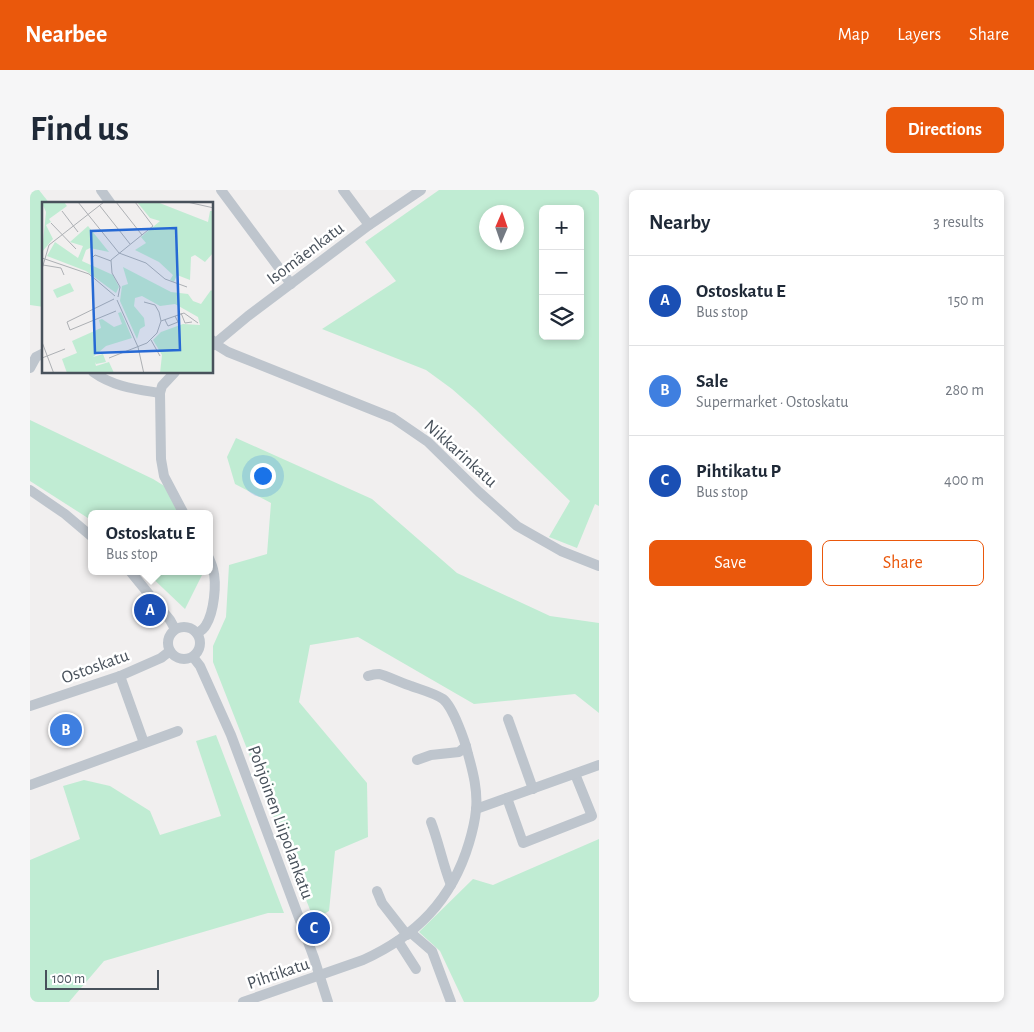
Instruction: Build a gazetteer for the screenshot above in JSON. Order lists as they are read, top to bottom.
{
  "streets": {
    "street": [
      "Isomäenkatu",
      "Nikkarinkatu",
      "Ostoskatu",
      "Pohjoinen Liipolankatu",
      "Pihtikatu"
    ]
  },
  "crossings": [
    ["Ostoskatu", "Pohjoinen Liipolankatu"],
    ["Pohjoinen Liipolankatu", "Pihtikatu"]
  ],
  "scale_bar": "100 m",
  "north": "top",
  "page": {
    "header": "Nearbee",
    "nav": ["Map", "Layers", "Share"],
    "buttons": [
      "Directions",
      ["Save", "Share"]
    ],
    "title": "Find us",
    "heading": ["Nearby", "3 results"],
    "map_buttons": ["+", "−"],
    "list": [
      {
        "mark": "A",
        "name": "Ostoskatu E",
        "note": "Bus stop",
        "value": "150 m"
      },
      {
        "mark": "B",
        "name": "Sale",
        "note": "Supermarket · Ostoskatu",
        "value": "280 m"
      },
      {
        "mark": "C",
        "name": "Pihtikatu P",
        "note": "Bus stop",
        "value": "400 m"
      }
    ],
    "popup": ["Ostoskatu E", "Bus stop"],
    "pins": ["A", "B", "C"],
    "scale": "100 m"
  }
}
